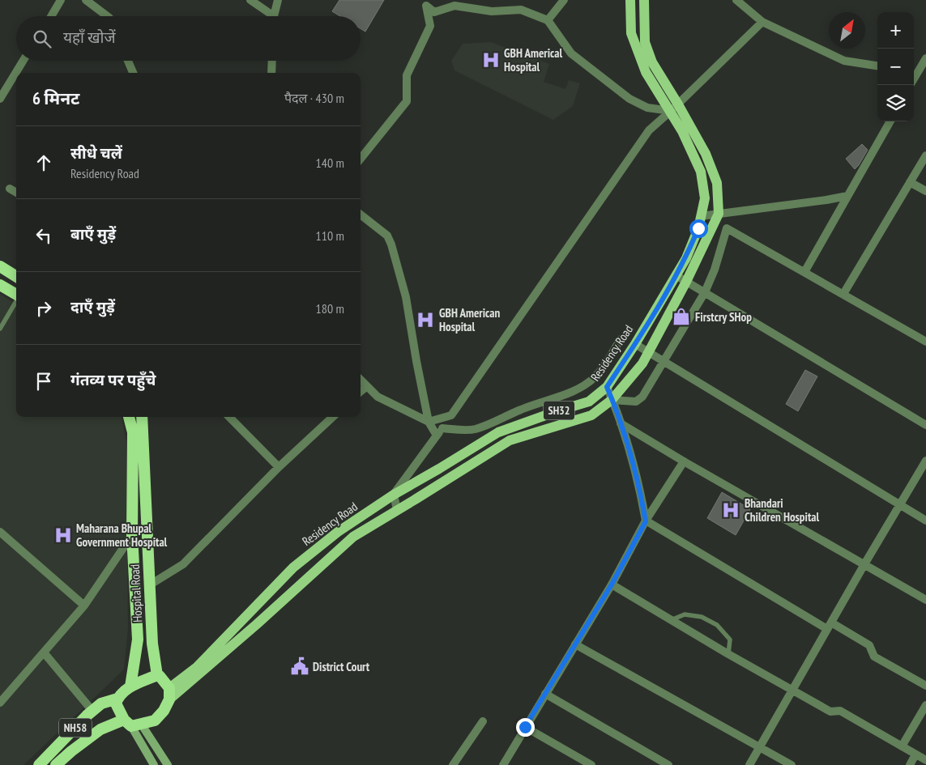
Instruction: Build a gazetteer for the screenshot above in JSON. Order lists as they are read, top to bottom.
{
  "streets": {
    "highway": ["Hospital Road", "NH58"],
    "main road": ["Residency Road", "SH32"]
  },
  "crossings": [
    ["Residency Road", "Hospital Road"],
    ["Residency Road", "NH58"],
    ["Hospital Road", "NH58"]
  ],
  "places": {
    "hospital": [
      "GBH Americal Hospital",
      "GBH American Hospital",
      "Bhandari Children Hospital",
      "Maharana Bhupal Government Hospital"
    ],
    "shop": ["Firstcry SHop"],
    "public building": ["District Court"]
  },
  "north": "top right",
  "page": {
    "map_buttons": ["+", "−"],
    "search": "यहाँ खोजें",
    "heading": ["6 मिनट", "पैदल · 430 m"],
    "list": [
      ["सीधे चलें", "Residency Road", "140 m"],
      ["बाएँ मुड़ें", "110 m"],
      ["दाएँ मुड़ें", "180 m"],
      "गंतव्य पर पहुँचे"
    ]
  }
}
